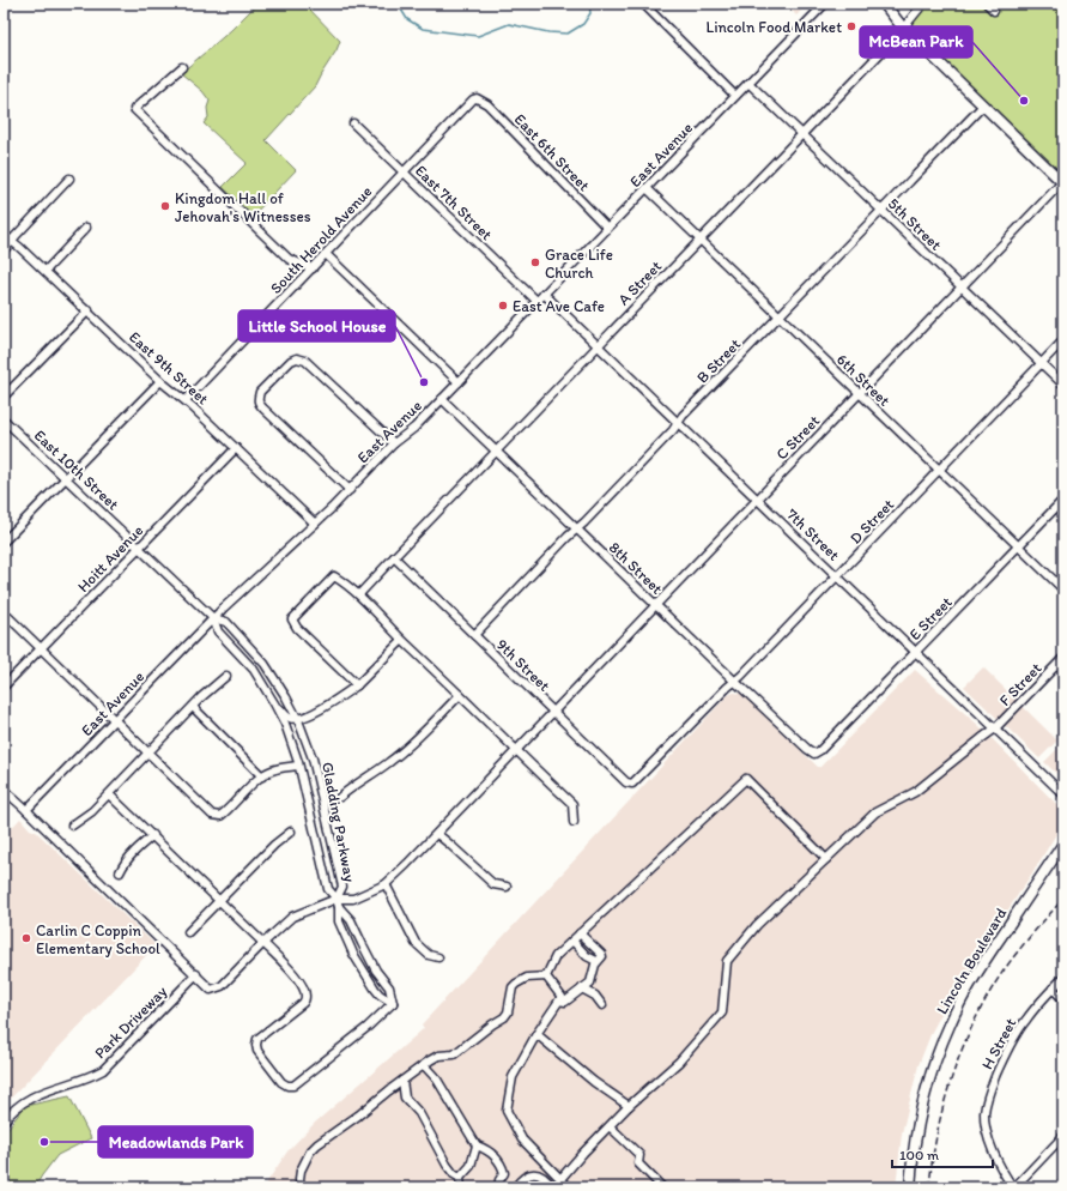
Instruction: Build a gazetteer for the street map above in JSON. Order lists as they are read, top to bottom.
{
  "streets": {
    "main road": ["Lincoln Boulevard"],
    "street": [
      "East 6th Street",
      "East Avenue",
      "East 7th Street",
      "5th Street",
      "South Herold Avenue",
      "A Street",
      "B Street",
      "East 9th Street",
      "6th Street",
      "C Street",
      "East 10th Street",
      "D Street",
      "7th Street",
      "Hoitt Avenue",
      "8th Street",
      "E Street",
      "9th Street",
      "F Street",
      "Gladding Parkway",
      "Park Driveway",
      "H Street"
    ]
  },
  "crossings": [
    ["East 6th Street", "East Avenue"],
    ["East 6th Street", "South Herold Avenue"],
    ["East Avenue", "East 7th Street"],
    ["East Avenue", "5th Street"],
    ["East Avenue", "East 9th Street"],
    ["East Avenue", "6th Street"],
    ["East Avenue", "East 10th Street"],
    ["East Avenue", "7th Street"],
    ["East Avenue", "8th Street"],
    ["East Avenue", "Gladding Parkway"],
    ["East 7th Street", "South Herold Avenue"],
    ["5th Street", "A Street"],
    ["5th Street", "B Street"],
    ["5th Street", "C Street"],
    ["5th Street", "D Street"],
    ["South Herold Avenue", "East 9th Street"],
    ["A Street", "6th Street"],
    ["A Street", "7th Street"],
    ["A Street", "8th Street"],
    ["A Street", "9th Street"],
    ["B Street", "6th Street"],
    ["B Street", "7th Street"],
    ["B Street", "8th Street"],
    ["B Street", "9th Street"],
    ["East 9th Street", "Hoitt Avenue"],
    ["6th Street", "C Street"],
    ["6th Street", "D Street"],
    ["6th Street", "E Street"],
    ["C Street", "7th Street"],
    ["C Street", "8th Street"],
    ["C Street", "9th Street"],
    ["East 10th Street", "Hoitt Avenue"],
    ["East 10th Street", "Gladding Parkway"],
    ["D Street", "7th Street"],
    ["D Street", "8th Street"],
    ["D Street", "9th Street"],
    ["7th Street", "E Street"],
    ["7th Street", "F Street"],
    ["8th Street", "E Street"]
  ],
  "places": [
    "Lincoln Food Market",
    "McBean Park",
    "Kingdom Hall of Jehovah's Witnesses",
    "Grace Life Church",
    "East Ave Cafe",
    "Little School House",
    "Carlin C Coppin Elementary School",
    "Meadowlands Park"
  ],
  "scale_bar": "100 m"
}
